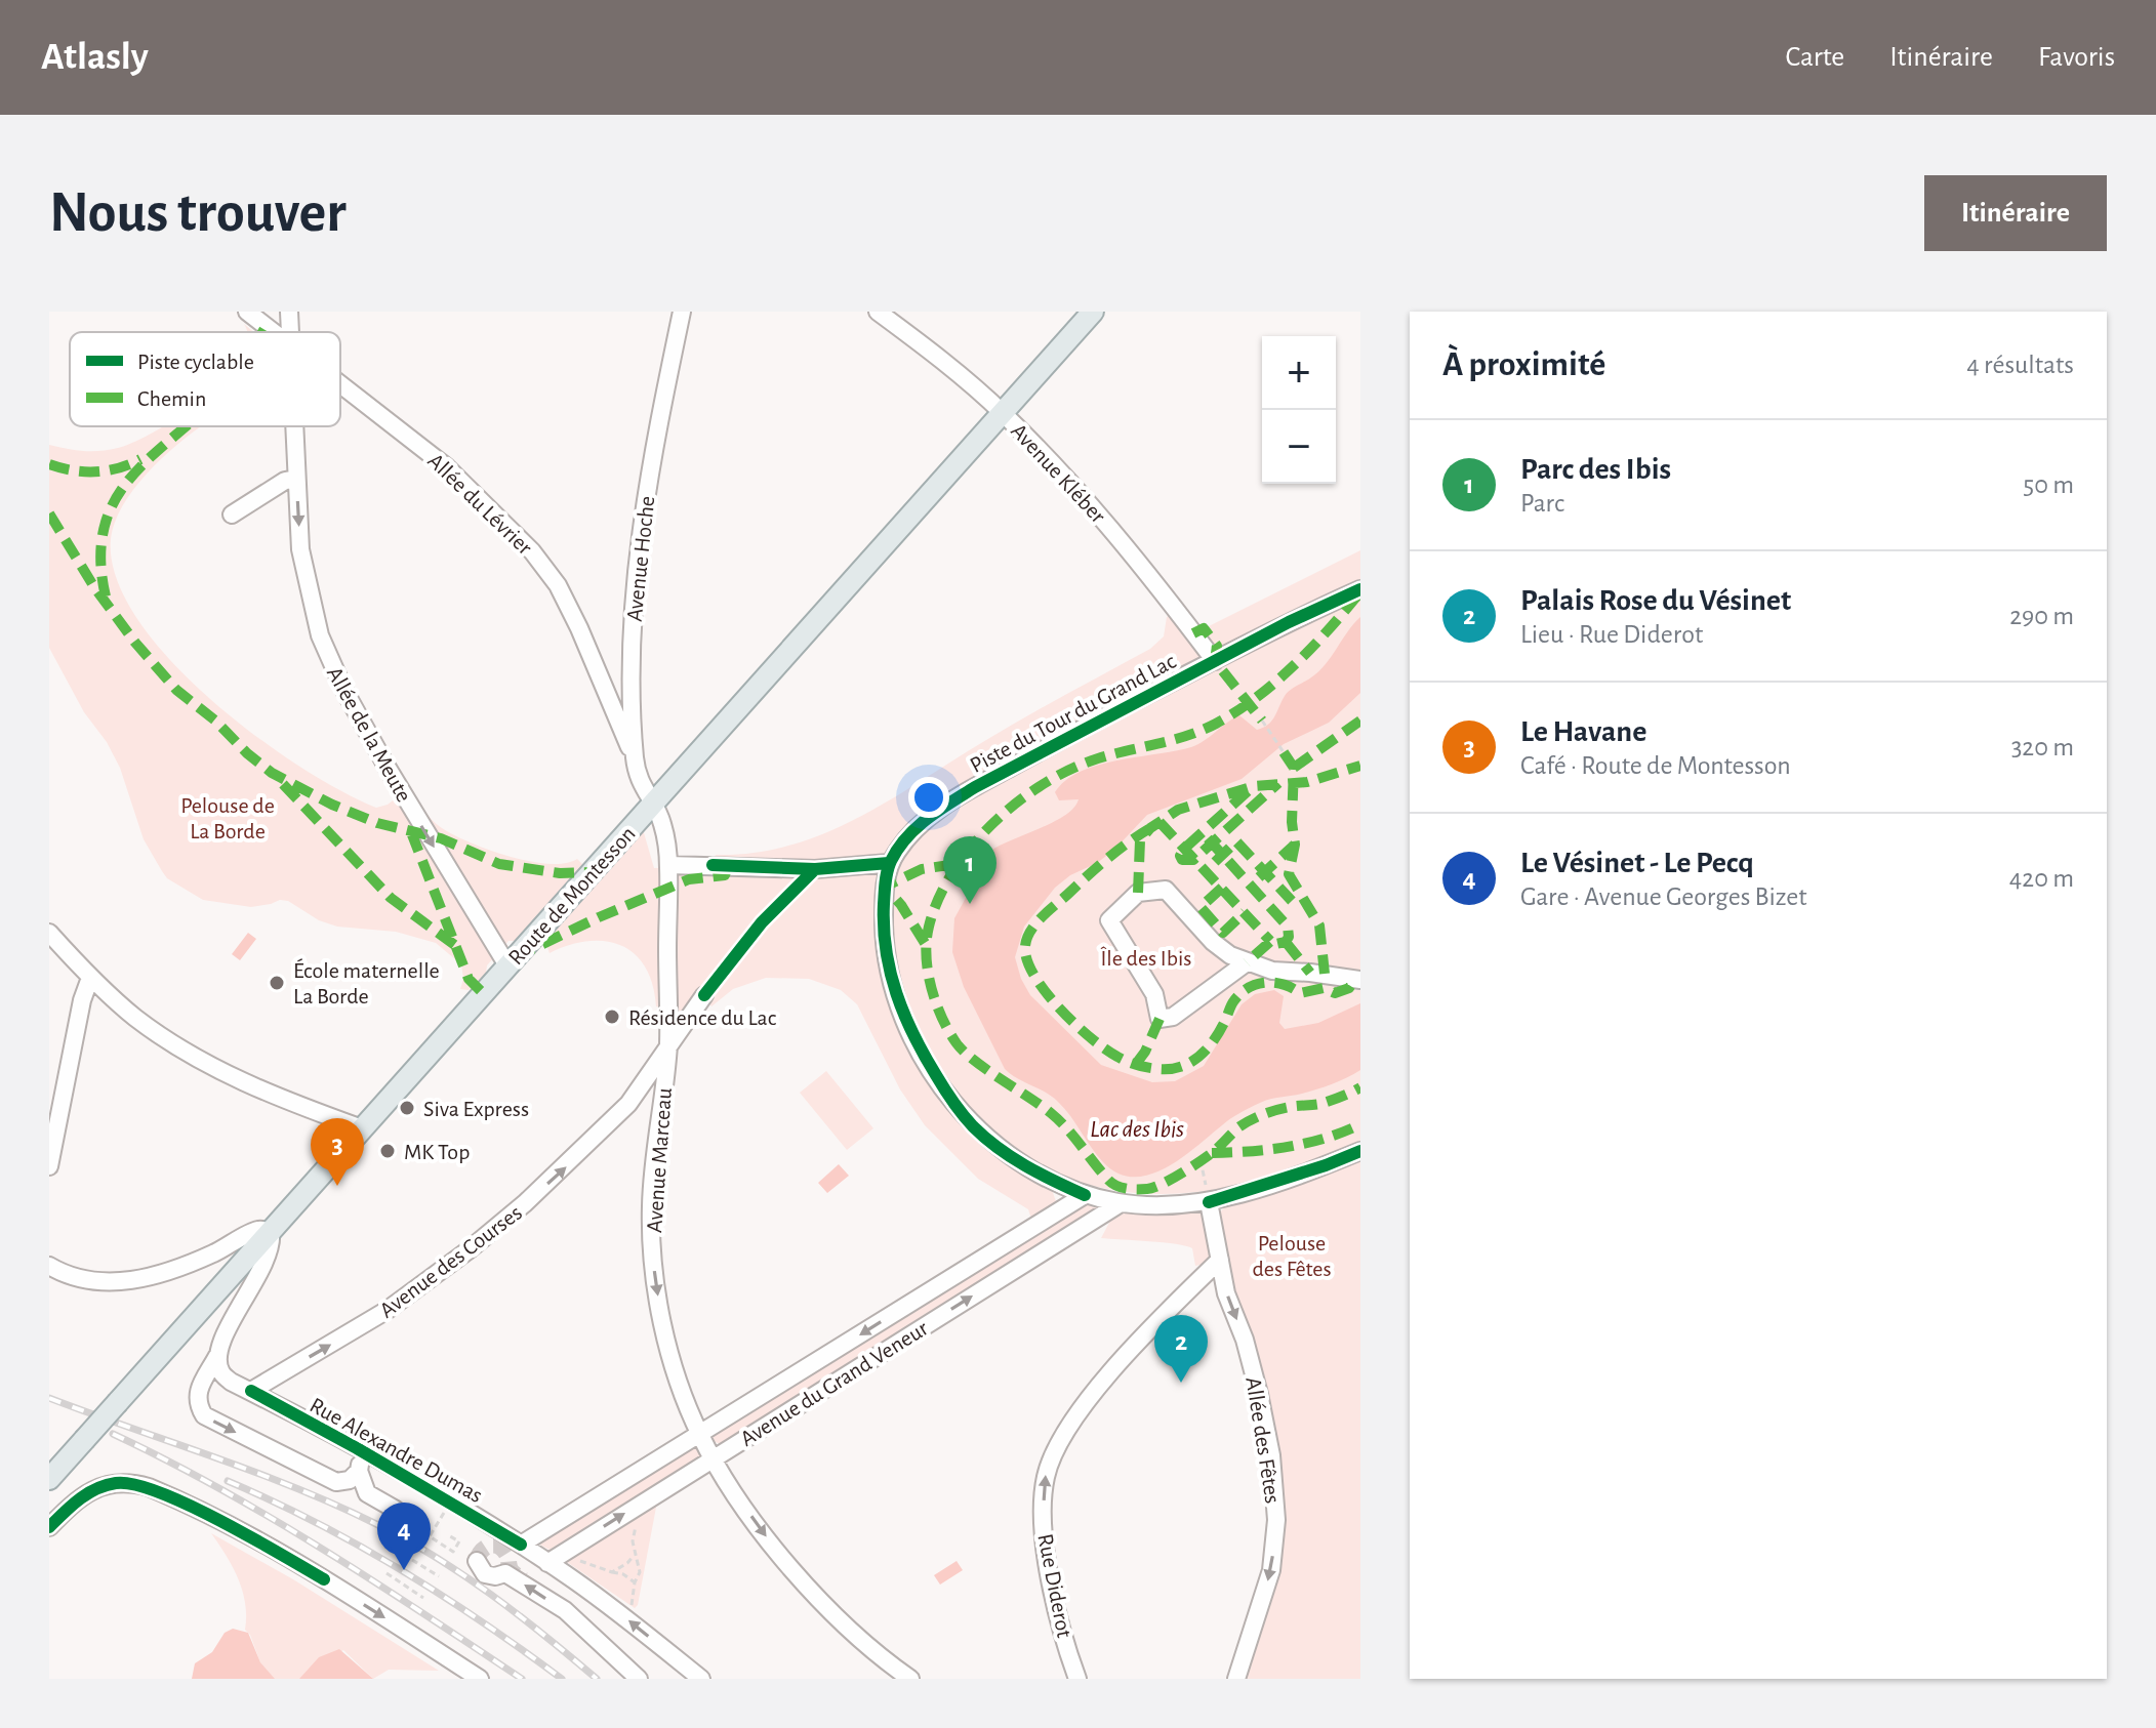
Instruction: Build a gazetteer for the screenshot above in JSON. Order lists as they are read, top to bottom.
{
  "streets": {
    "main road": ["Route de Montesson"],
    "street": [
      "Avenue Kléber",
      "Allée du Lévrier",
      "Avenue Hoche",
      "Piste du Tour du Grand Lac",
      "Allée de la Meute",
      "Avenue Marceau",
      "Avenue des Courses",
      "Avenue du Grand Veneur",
      "Allée des Fêtes",
      "Rue Alexandre Dumas",
      "Rue Diderot"
    ]
  },
  "crossings": [
    ["Avenue Kléber", "Piste du Tour du Grand Lac"],
    ["Avenue Kléber", "Route de Montesson"],
    ["Allée du Lévrier", "Avenue Hoche"],
    ["Avenue Hoche", "Route de Montesson"],
    ["Avenue Hoche", "Avenue Marceau"],
    ["Allée de la Meute", "Route de Montesson"],
    ["Route de Montesson", "Avenue Marceau"],
    ["Avenue Marceau", "Avenue des Courses"],
    ["Avenue Marceau", "Avenue du Grand Veneur"],
    ["Avenue des Courses", "Rue Alexandre Dumas"],
    ["Avenue du Grand Veneur", "Rue Alexandre Dumas"],
    ["Allée des Fêtes", "Rue Diderot"]
  ],
  "one_way": [
    "Allée de la Meute",
    "Avenue Marceau",
    "Avenue des Courses",
    "Allée des Fêtes",
    "Rue Diderot"
  ],
  "water": ["Lac des Ibis"],
  "parks": ["Pelouse de La Borde", "Île des Ibis", "Pelouse des Fêtes"],
  "places": [
    "École maternelle La Borde",
    "Résidence du Lac",
    "Siva Express",
    "MK Top"
  ],
  "legend": ["Piste cyclable", "Chemin"],
  "page": {
    "header": "Atlasly",
    "nav": ["Carte", "Itinéraire", "Favoris"],
    "buttons": "Itinéraire",
    "title": "Nous trouver",
    "heading": ["À proximité", "4 résultats"],
    "map_buttons": ["+", "−"],
    "list": [
      {
        "mark": "1",
        "name": "Parc des Ibis",
        "note": "Parc",
        "value": "50 m"
      },
      {
        "mark": "2",
        "name": "Palais Rose du Vésinet",
        "note": "Lieu · Rue Diderot",
        "value": "290 m"
      },
      {
        "mark": "3",
        "name": "Le Havane",
        "note": "Café · Route de Montesson",
        "value": "320 m"
      },
      {
        "mark": "4",
        "name": "Le Vésinet - Le Pecq",
        "note": "Gare · Avenue Georges Bizet",
        "value": "420 m"
      }
    ],
    "pins": [
      "1",
      "3",
      "2",
      "4"
    ]
  }
}
